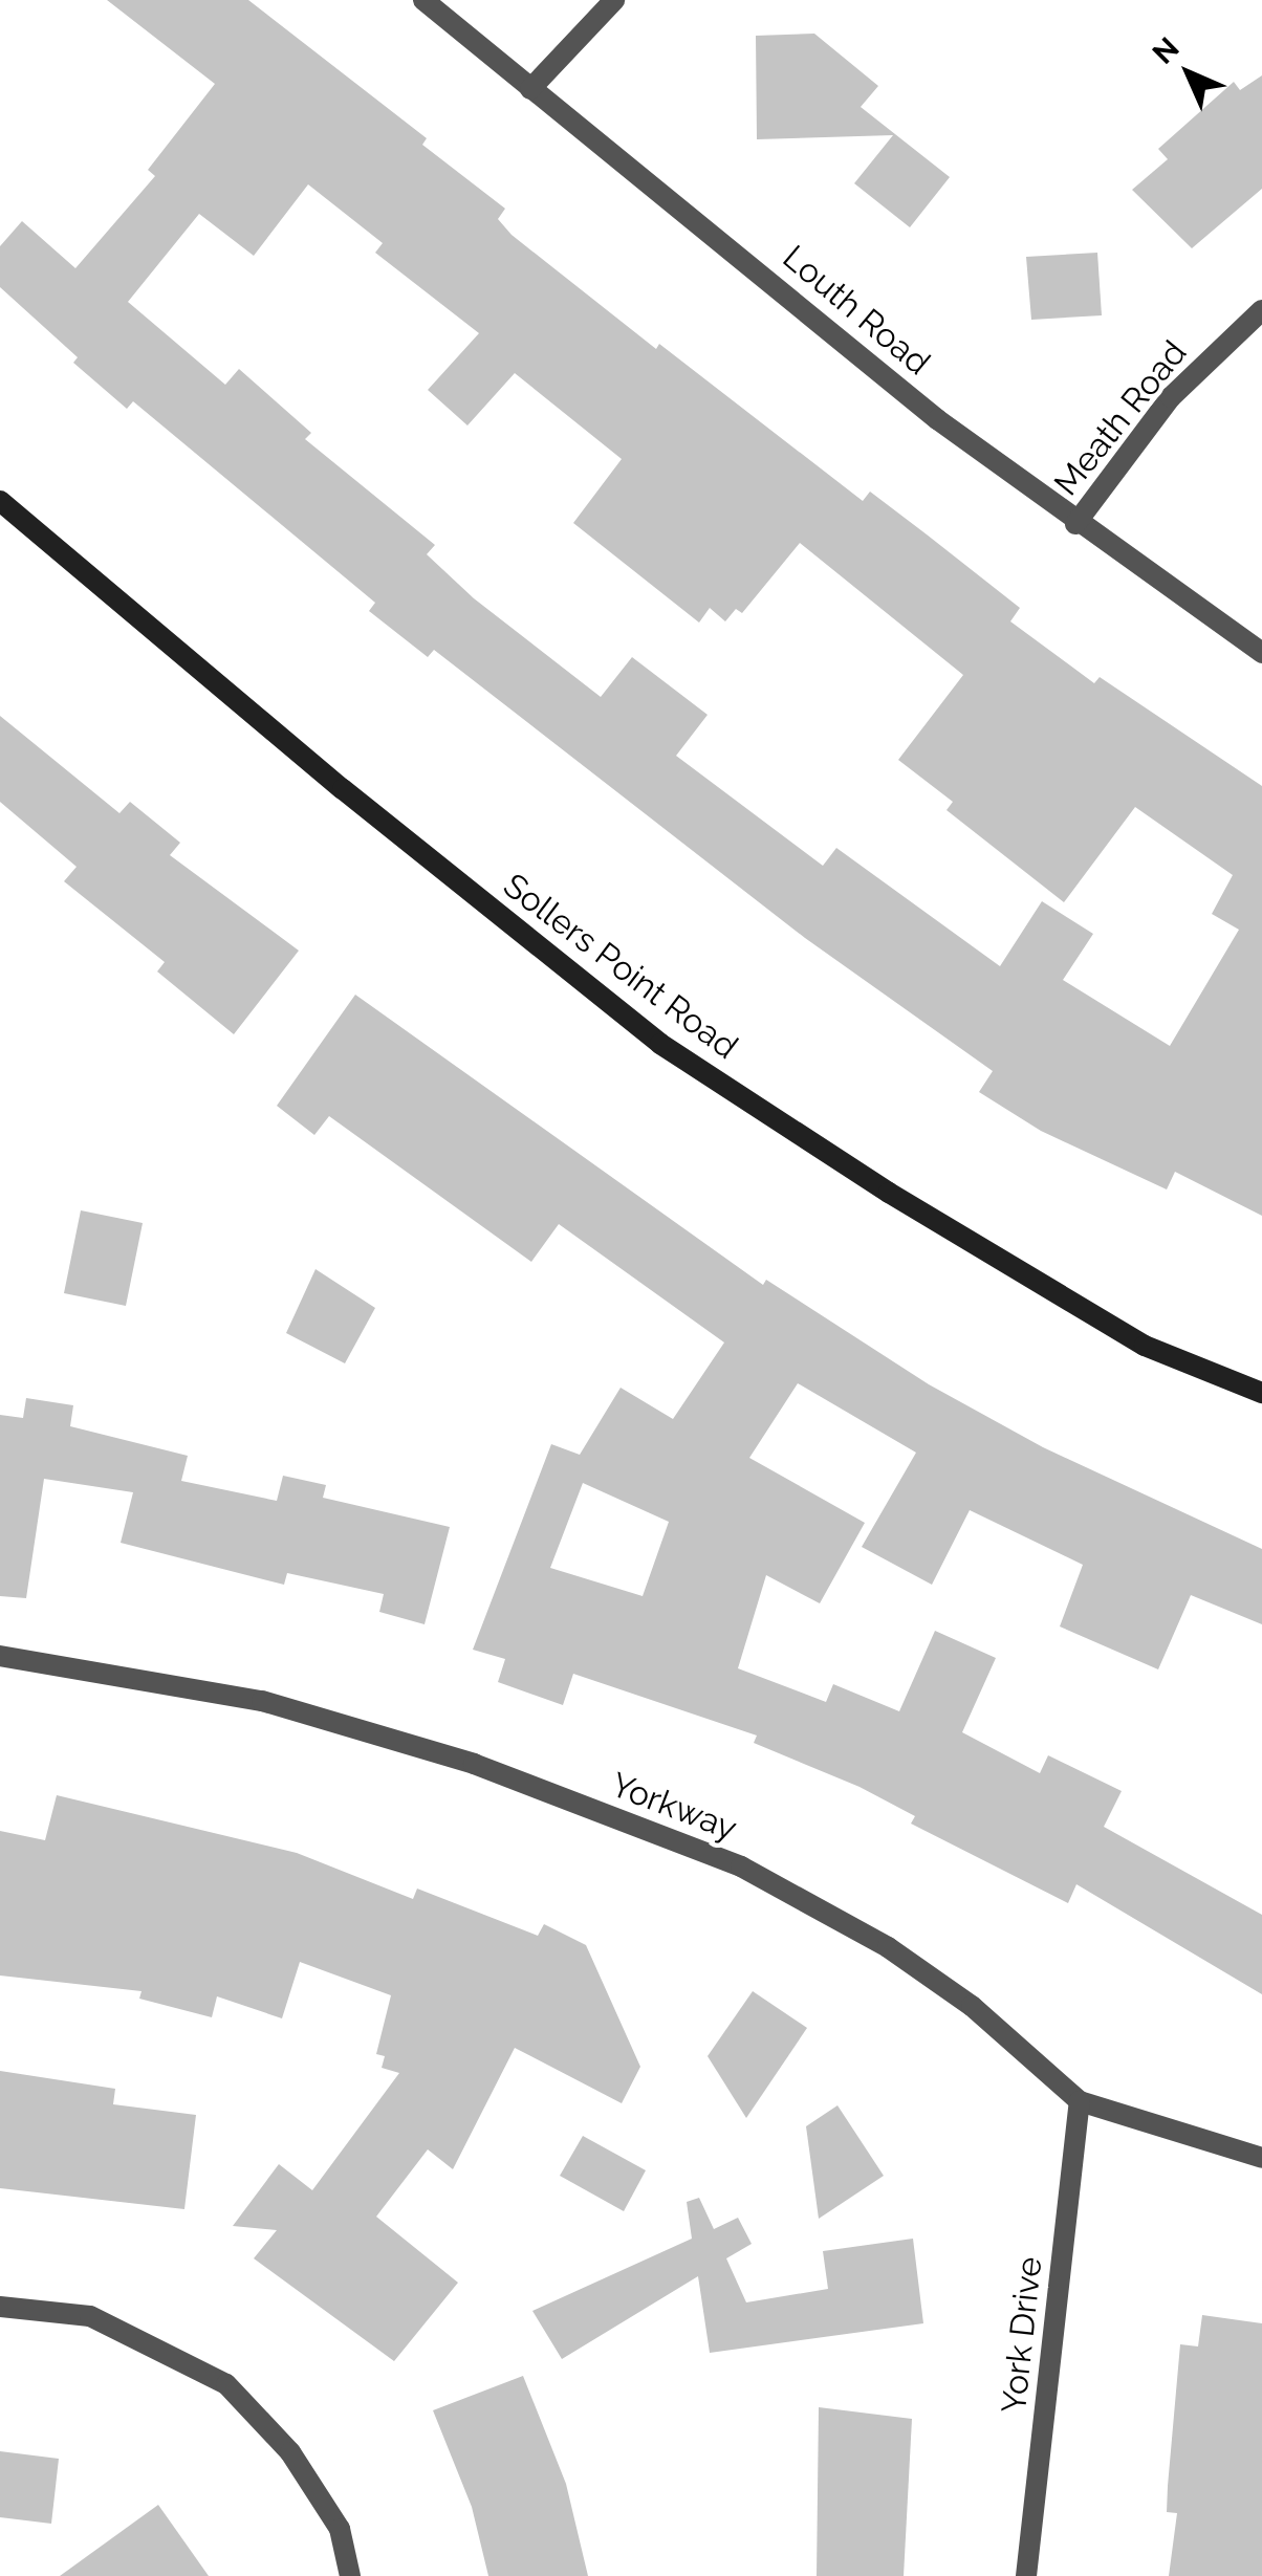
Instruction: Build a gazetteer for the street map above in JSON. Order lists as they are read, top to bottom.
{
  "streets": {
    "main road": ["Sollers Point Road"],
    "street": [
      "Louth Road",
      "Meath Road",
      "Yorkway",
      "York Drive"
    ]
  },
  "crossings": [
    ["Louth Road", "Meath Road"],
    ["Yorkway", "York Drive"]
  ],
  "north": "top left"
}
